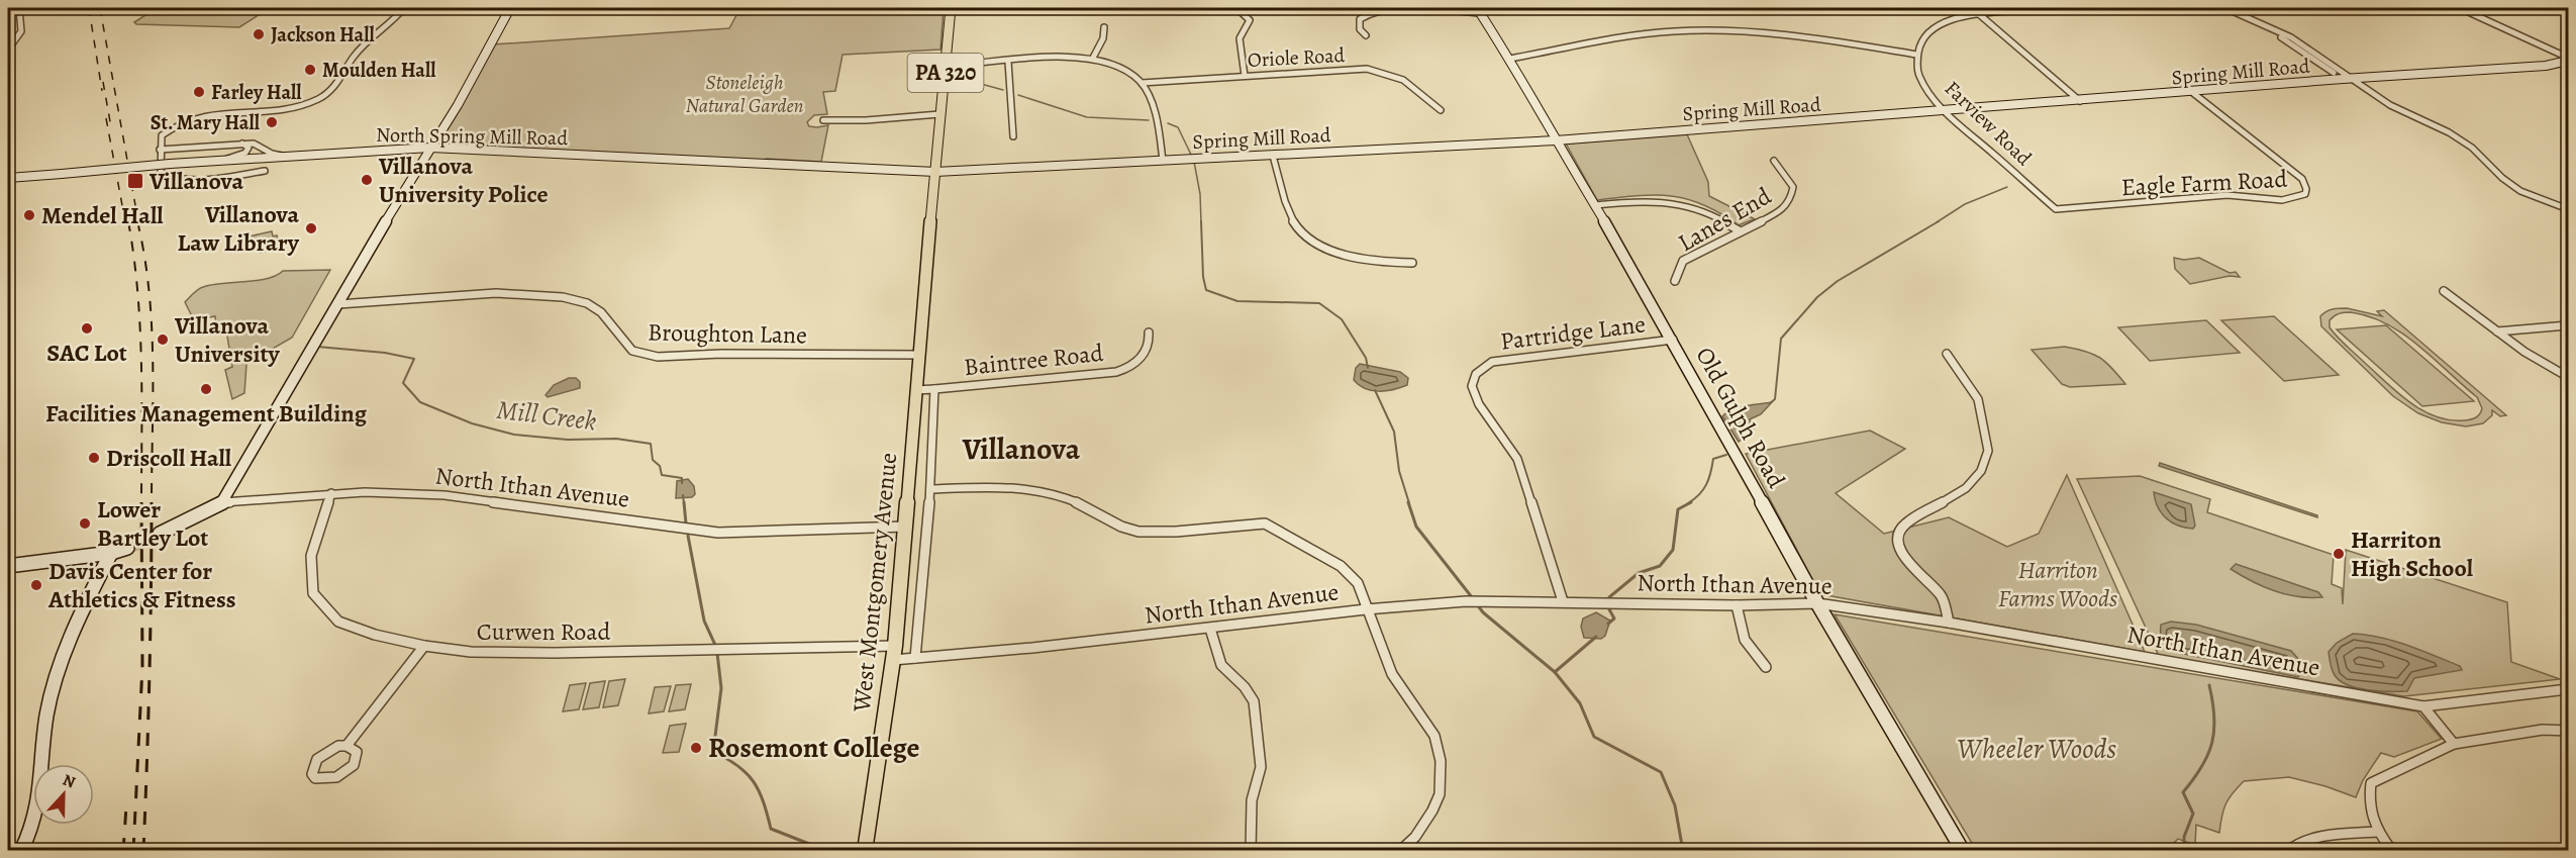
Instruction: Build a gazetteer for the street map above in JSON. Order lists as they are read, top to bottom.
{
  "streets": {
    "main road": [
      "Spring Mill Road",
      "PA 320",
      "North Spring Mill Road",
      "Old Gulph Road",
      "North Ithan Avenue",
      "West Montgomery Avenue"
    ],
    "street": [
      "Oriole Road",
      "Farview Road",
      "Eagle Farm Road",
      "Lanes End",
      "Partridge Lane",
      "Broughton Lane",
      "Baintree Road",
      "Curwen Road"
    ]
  },
  "crossings": [
    ["Spring Mill Road", "Farview Road"],
    ["Spring Mill Road", "North Spring Mill Road"],
    ["Spring Mill Road", "Eagle Farm Road"],
    ["Spring Mill Road", "Old Gulph Road"],
    ["Spring Mill Road", "West Montgomery Avenue"],
    ["Farview Road", "Eagle Farm Road"],
    ["North Spring Mill Road", "West Montgomery Avenue"],
    ["Partridge Lane", "Old Gulph Road"],
    ["Partridge Lane", "North Ithan Avenue"],
    ["Broughton Lane", "West Montgomery Avenue"],
    ["Baintree Road", "West Montgomery Avenue"],
    ["Old Gulph Road", "North Ithan Avenue"],
    ["North Ithan Avenue", "West Montgomery Avenue"],
    ["North Ithan Avenue", "Curwen Road"],
    ["West Montgomery Avenue", "Curwen Road"]
  ],
  "districts": ["Villanova"],
  "water": ["Mill Creek"],
  "parks": ["Stoneleigh Natural Garden", "Harriton Farms Woods", "Wheeler Woods"],
  "places": {
    "other": [
      "Jackson Hall",
      "Moulden Hall",
      "Farley Hall",
      "St. Mary Hall",
      "Villanova University Police",
      "Mendel Hall",
      "Villanova Law Library",
      "SAC Lot",
      "Villanova University",
      "Facilities Management Building",
      "Driscoll Hall",
      "Lower Bartley Lot",
      "Harriton High School",
      "Davis Center for Athletics & Fitness",
      "Rosemont College"
    ],
    "transit": ["Villanova"]
  },
  "north": "top"
}
